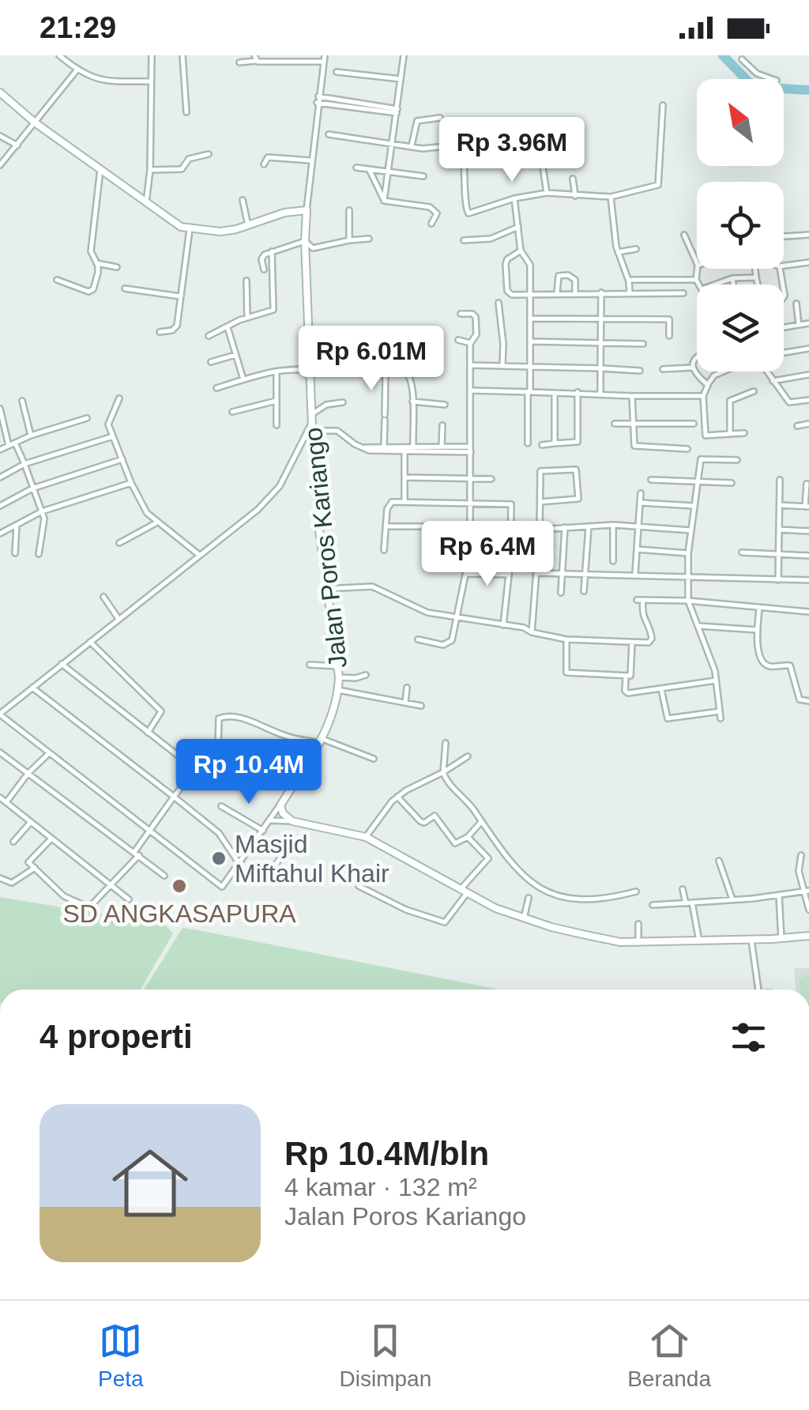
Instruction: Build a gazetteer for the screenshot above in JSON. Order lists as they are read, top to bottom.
{
  "streets": {
    "main road": ["Jalan Poros Kariango"]
  },
  "places": ["Masjid Miftahul Khair", "SD ANGKASAPURA"],
  "north": "top left",
  "page": {
    "status": "21:29",
    "price": [
      "Rp 3.96M",
      "Rp 6.01M",
      "Rp 6.4M",
      "Rp 10.4M"
    ],
    "heading": "4 properti",
    "list": [
      {
        "name": "Rp 10.4M/bln",
        "note": "4 kamar · 132 m² · Jalan Poros Kariango"
      }
    ],
    "tabs": ["Peta", "Disimpan", "Beranda"]
  }
}
